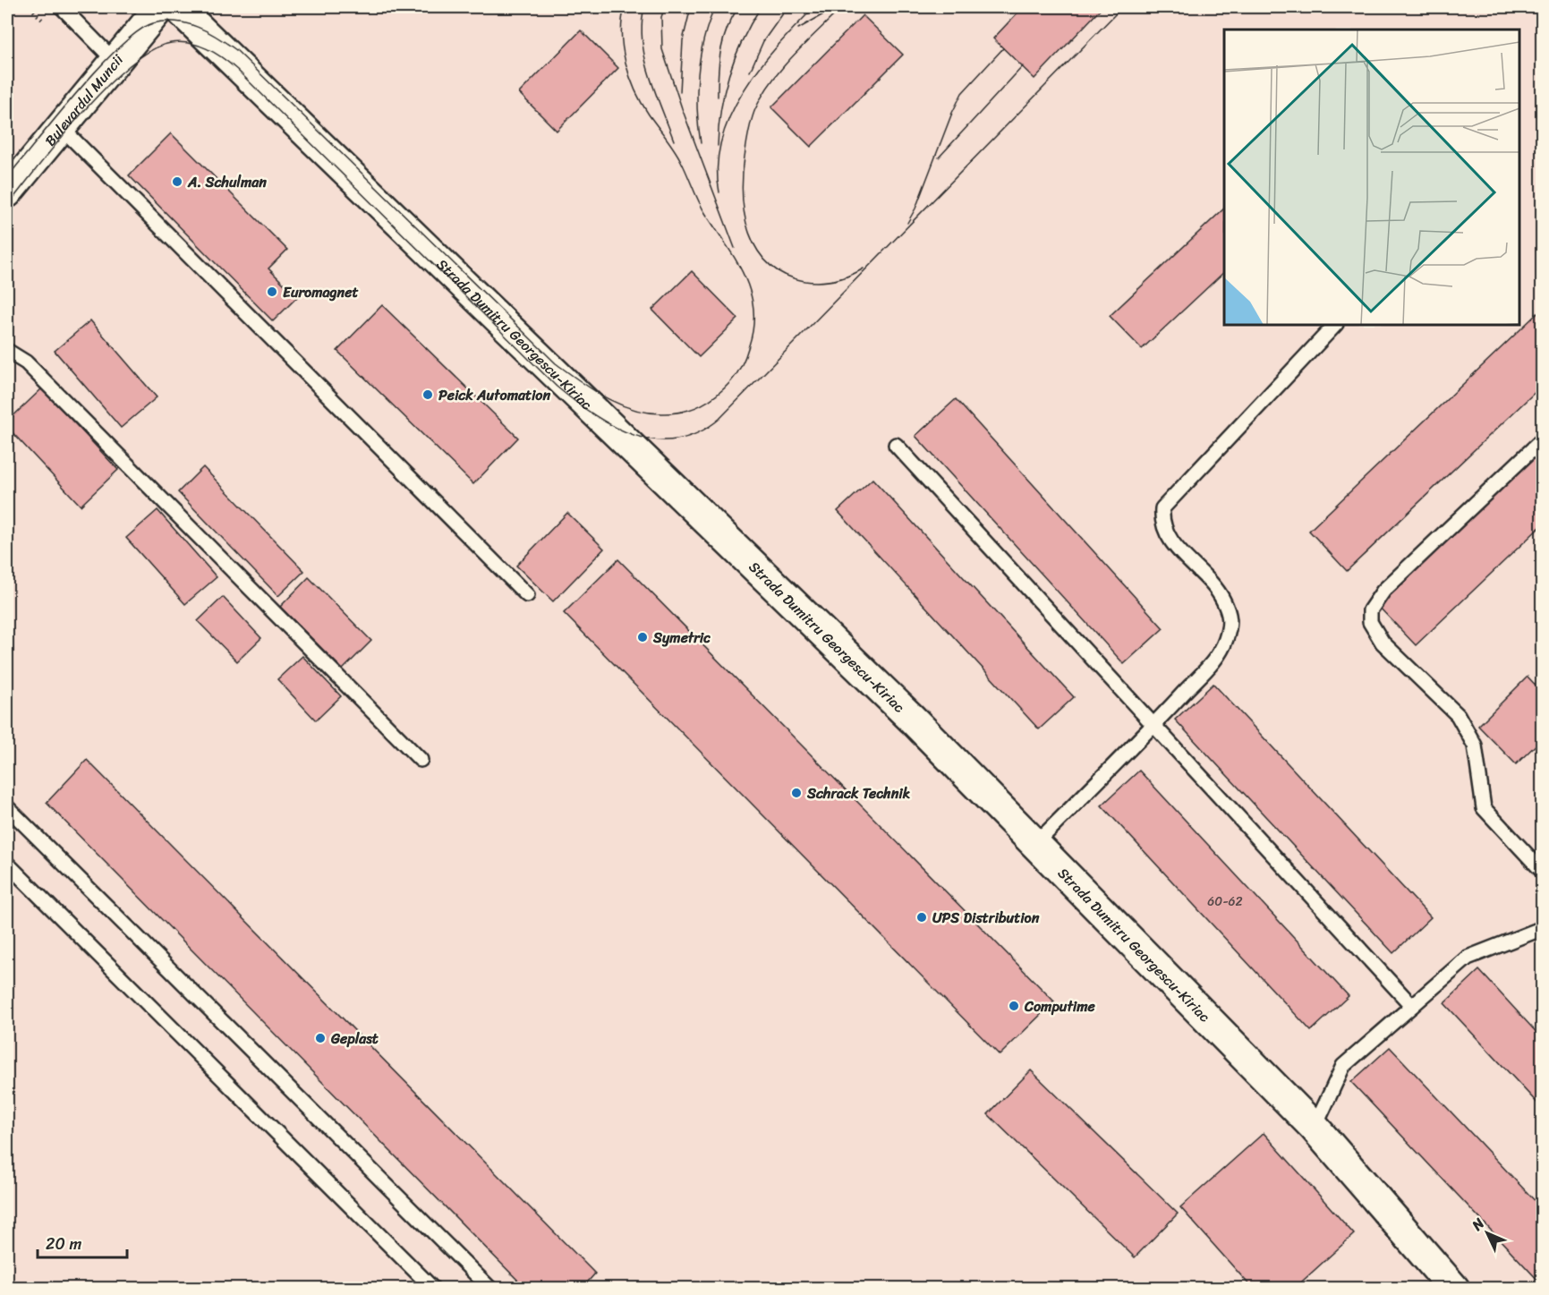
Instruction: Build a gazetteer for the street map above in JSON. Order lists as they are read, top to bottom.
{
  "streets": {
    "main road": ["Bulevardul Muncii", "Strada Dumitru Georgescu-Kiriac"]
  },
  "places": [
    "A. Schulman",
    "Euromagnet",
    "Peick Automation",
    "Symetric",
    "Schrack Technik",
    "UPS Distribution",
    "Computime",
    "Geplast"
  ],
  "house_numbers": ["60-62"],
  "scale_bar": "20 m",
  "north": "top left"
}
